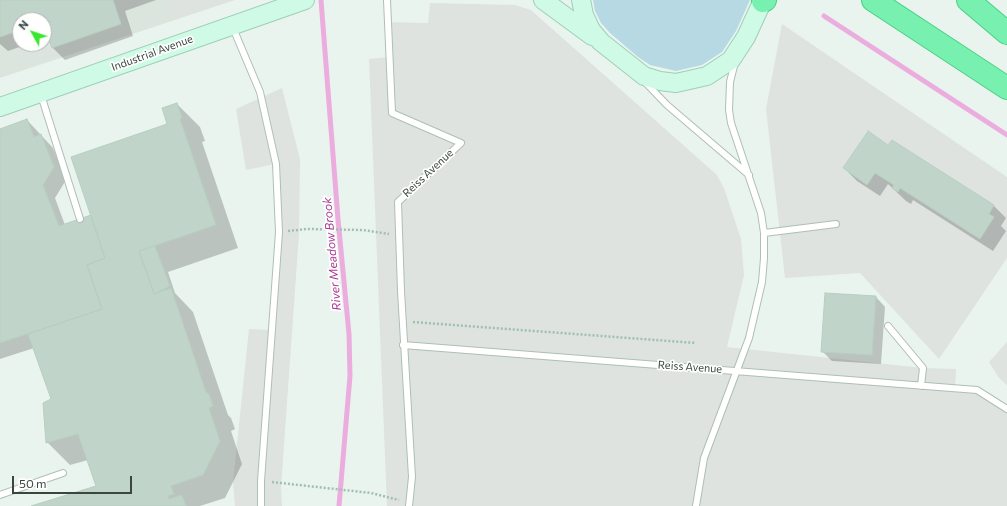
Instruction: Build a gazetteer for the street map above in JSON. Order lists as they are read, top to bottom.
{
  "streets": {
    "main road": ["Industrial Avenue"],
    "lane": ["Reiss Avenue"]
  },
  "water": ["River Meadow Brook"],
  "scale_bar": "50 m",
  "north": "top left"
}
